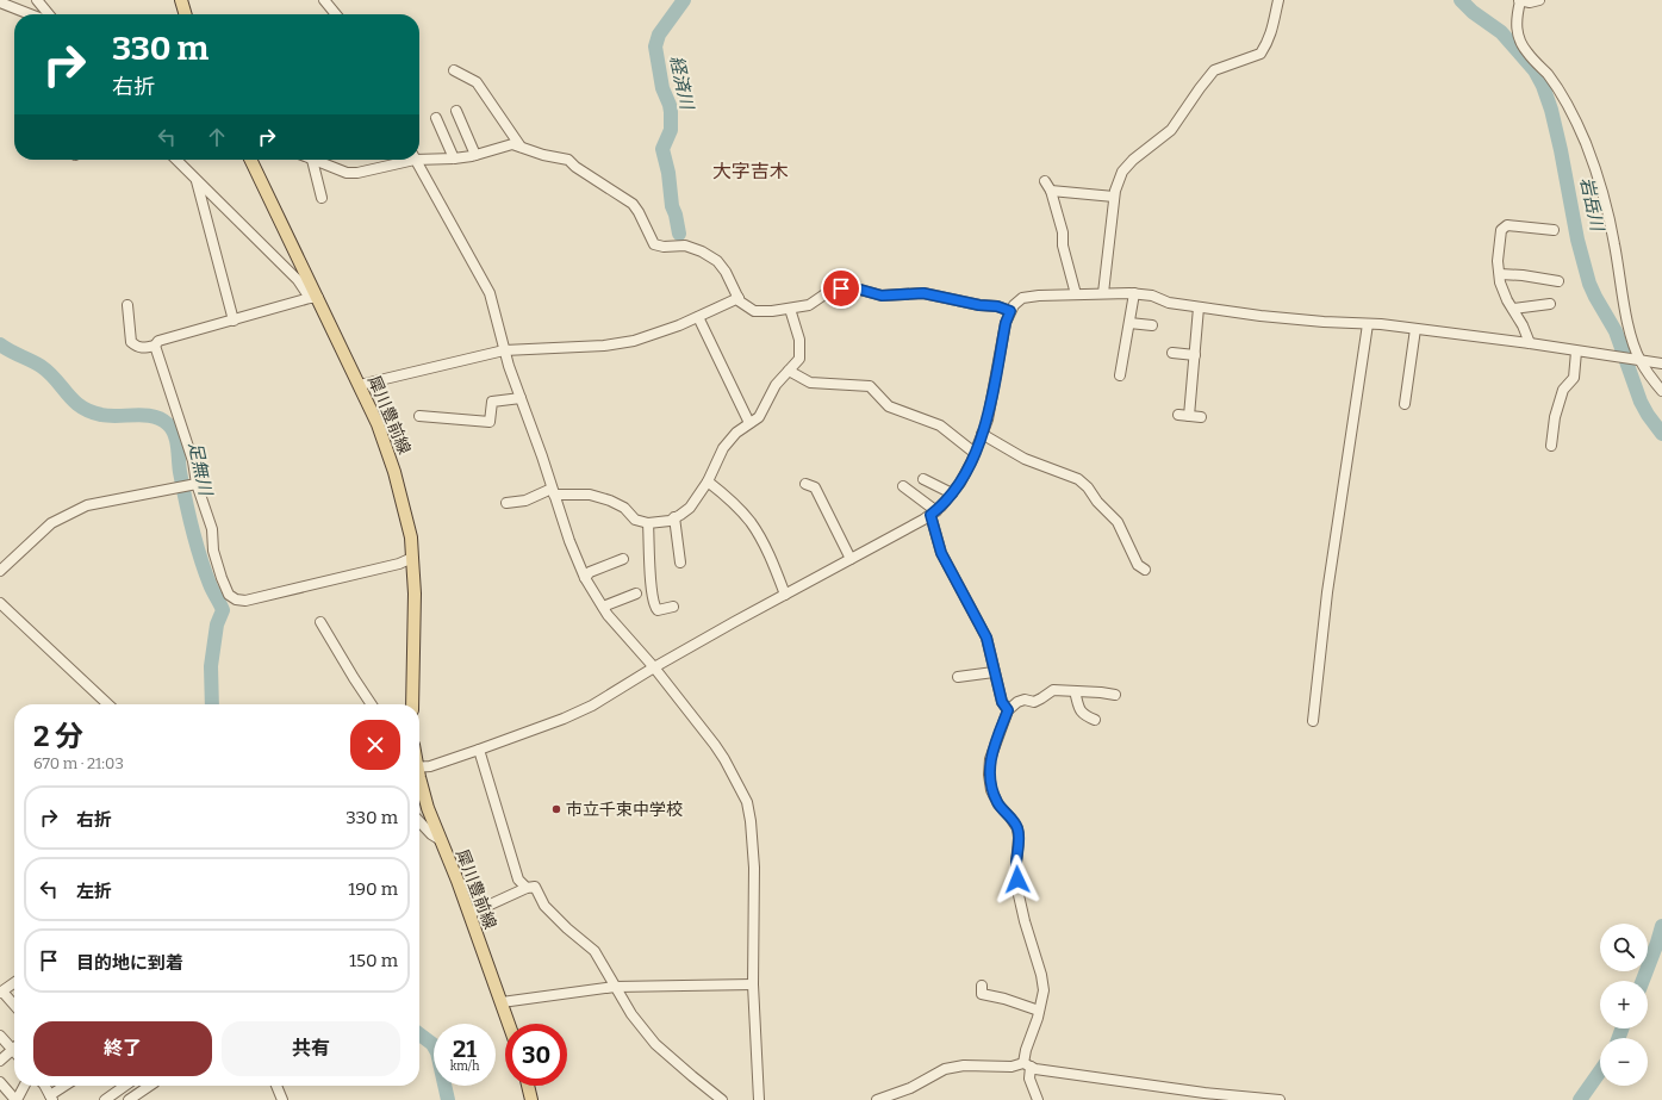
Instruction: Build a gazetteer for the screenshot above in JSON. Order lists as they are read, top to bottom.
{
  "streets": {
    "main road": ["犀川豊前線"]
  },
  "districts": ["大字吉木"],
  "water": ["経済川", "岩岳川", "足無川"],
  "places": ["市立千束中学校"],
  "page": {
    "turn": ["330 m", "右折"],
    "heading": ["2 分", "670 m · 21:03"],
    "list": [
      {
        "name": "右折",
        "value": "330 m"
      },
      {
        "name": "左折",
        "value": "190 m"
      },
      {
        "name": "目的地に到着",
        "value": "150 m"
      }
    ],
    "map_buttons": ["+", "−"],
    "buttons": ["終了", "共有"],
    "speed": "21 km/h",
    "limit": "30"
  }
}
